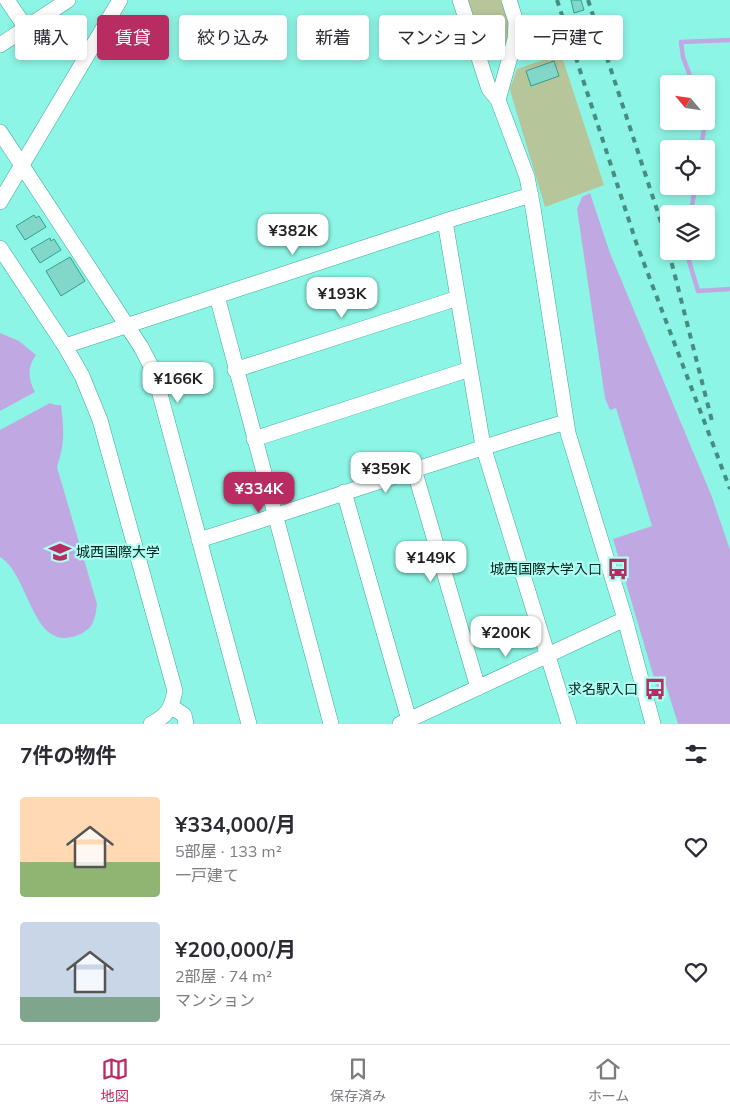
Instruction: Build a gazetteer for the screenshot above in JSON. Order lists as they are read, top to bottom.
{
  "places": {
    "school or university": ["城西国際大学"],
    "bus stop": ["城西国際大学入口", "求名駅入口"]
  },
  "north": "top left",
  "page": {
    "chip": [
      "購入",
      "賃貸",
      "絞り込み",
      "新着",
      "マンション",
      "一戸建て"
    ],
    "price": [
      "¥382K",
      "¥193K",
      "¥166K",
      "¥359K",
      "¥334K",
      "¥149K",
      "¥200K"
    ],
    "heading": "7件の物件",
    "list": [
      {
        "name": "¥334,000/月",
        "note": "5部屋 · 133 m² · 一戸建て"
      },
      {
        "name": "¥200,000/月",
        "note": "2部屋 · 74 m² · マンション"
      }
    ],
    "tabs": ["地図", "保存済み", "ホーム"]
  }
}
